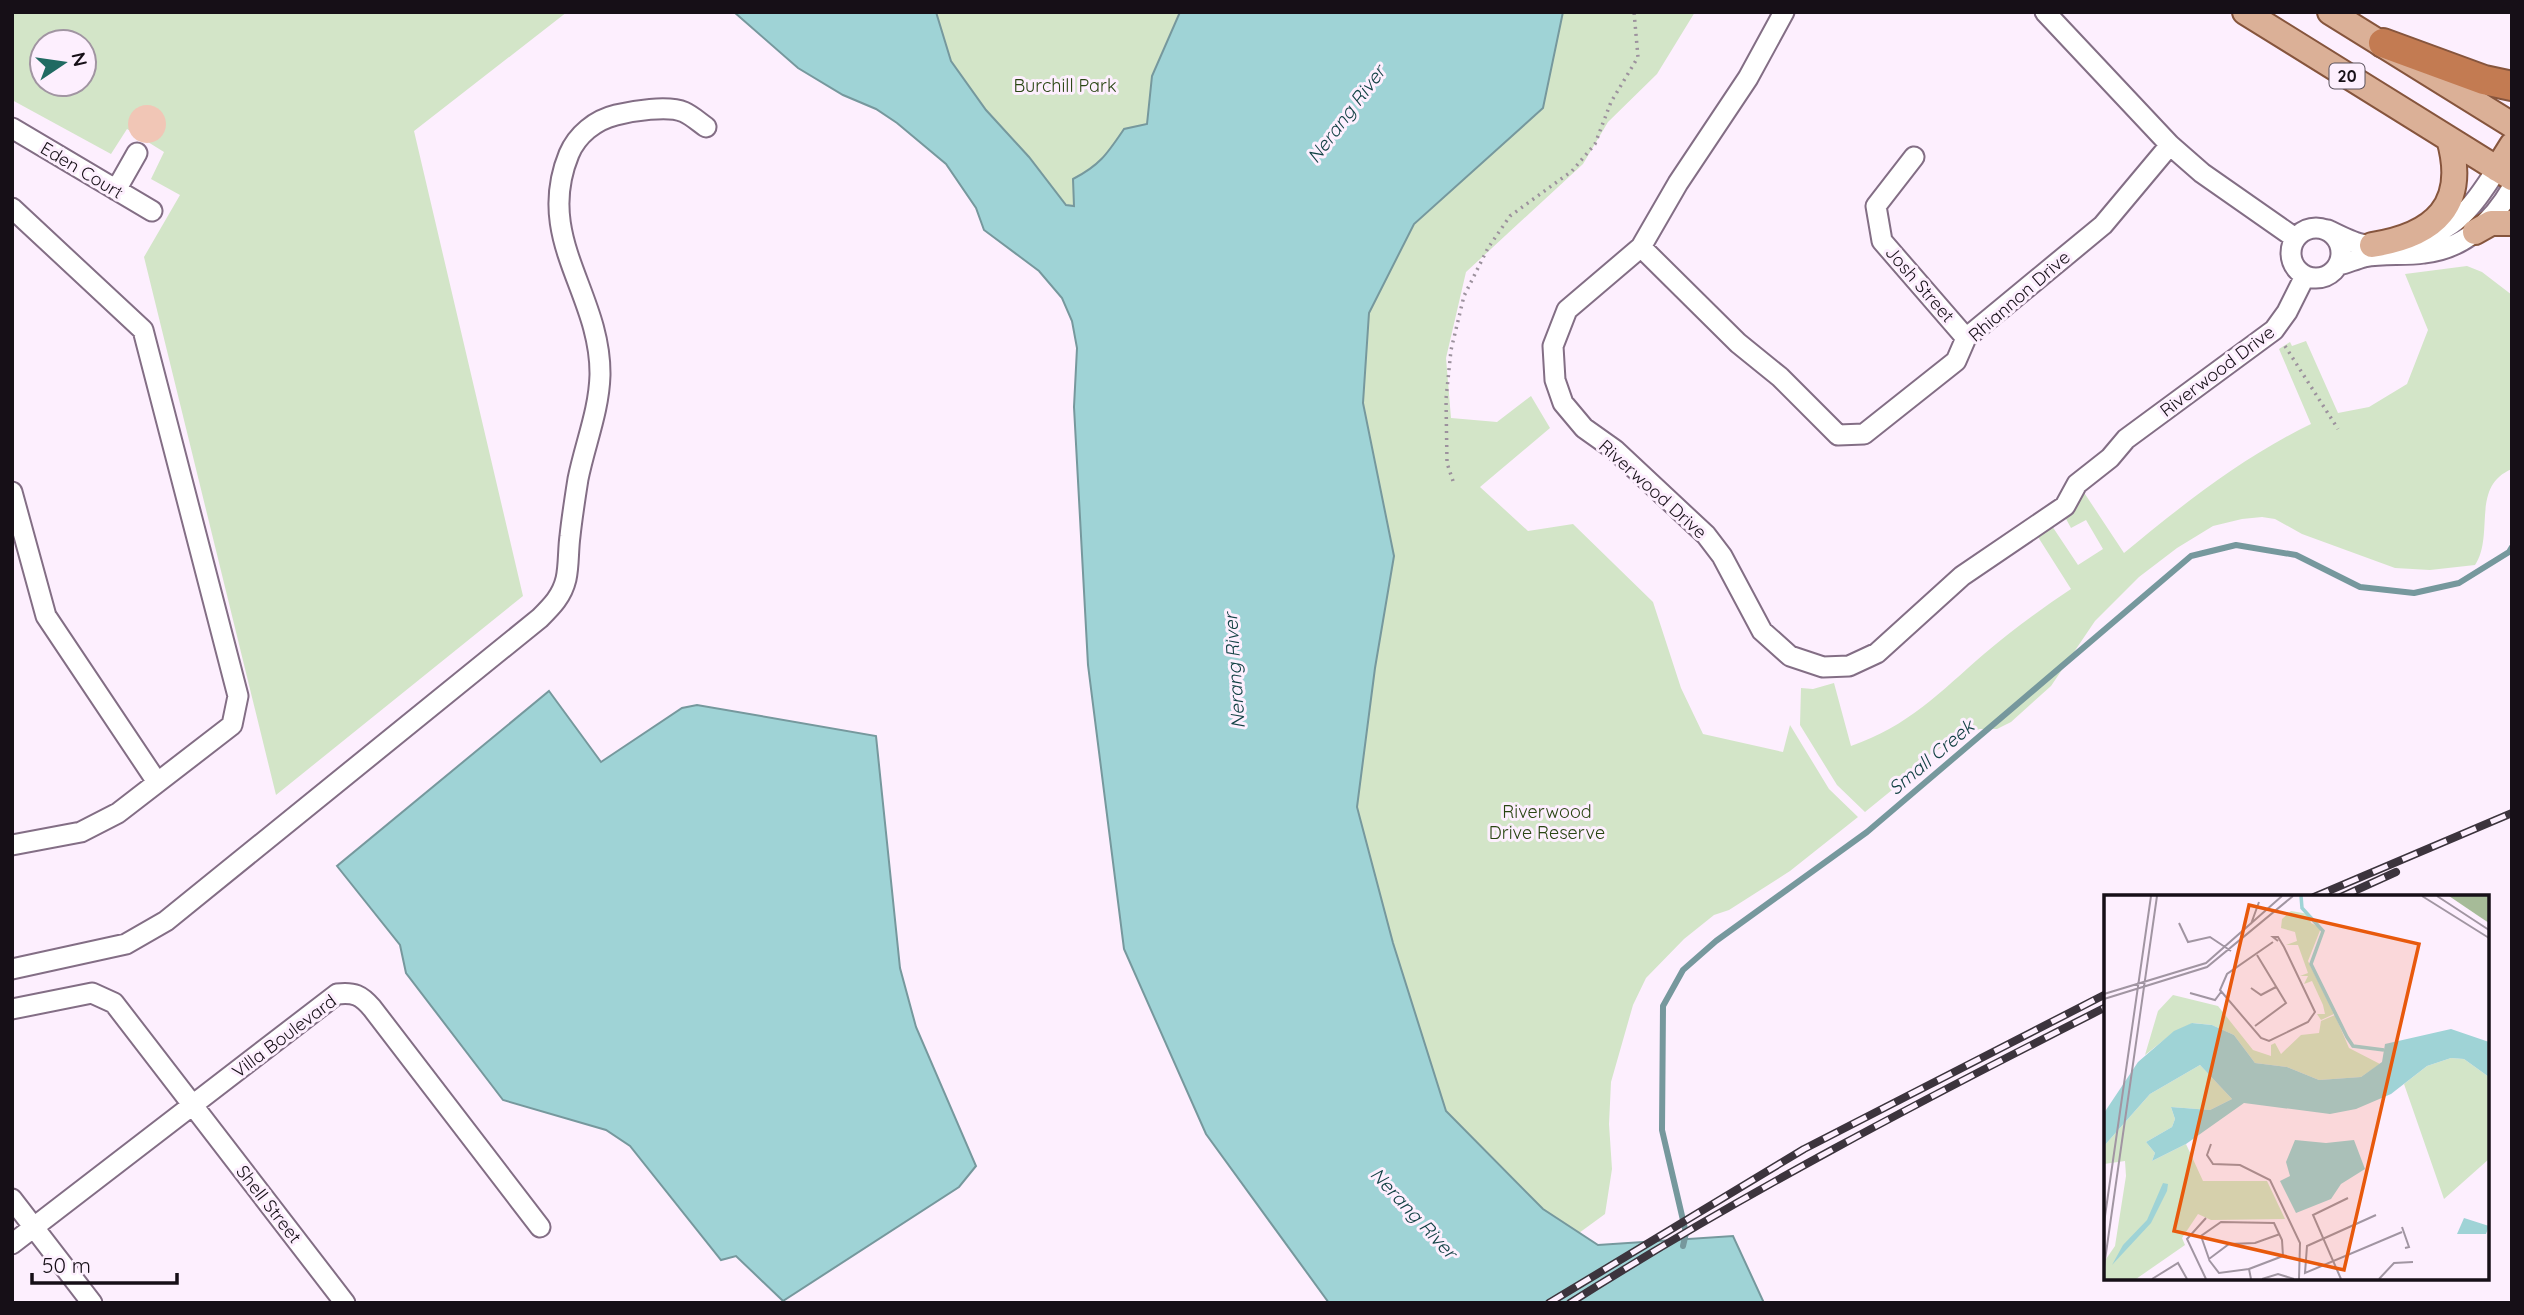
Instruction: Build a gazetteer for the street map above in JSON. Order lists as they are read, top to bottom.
{
  "streets": {
    "main road": ["20"],
    "street": [
      "Eden Court",
      "Josh Street",
      "Rhiannon Drive",
      "Riverwood Drive",
      "Villa Boulevard",
      "Shell Street"
    ]
  },
  "crossings": [
    ["Josh Street", "Rhiannon Drive"],
    ["Rhiannon Drive", "Riverwood Drive"],
    ["Villa Boulevard", "Shell Street"]
  ],
  "water": ["Nerang River", "Small Creek"],
  "parks": ["Burchill Park", "Riverwood Drive Reserve"],
  "scale_bar": "50 m",
  "north": "right"
}
